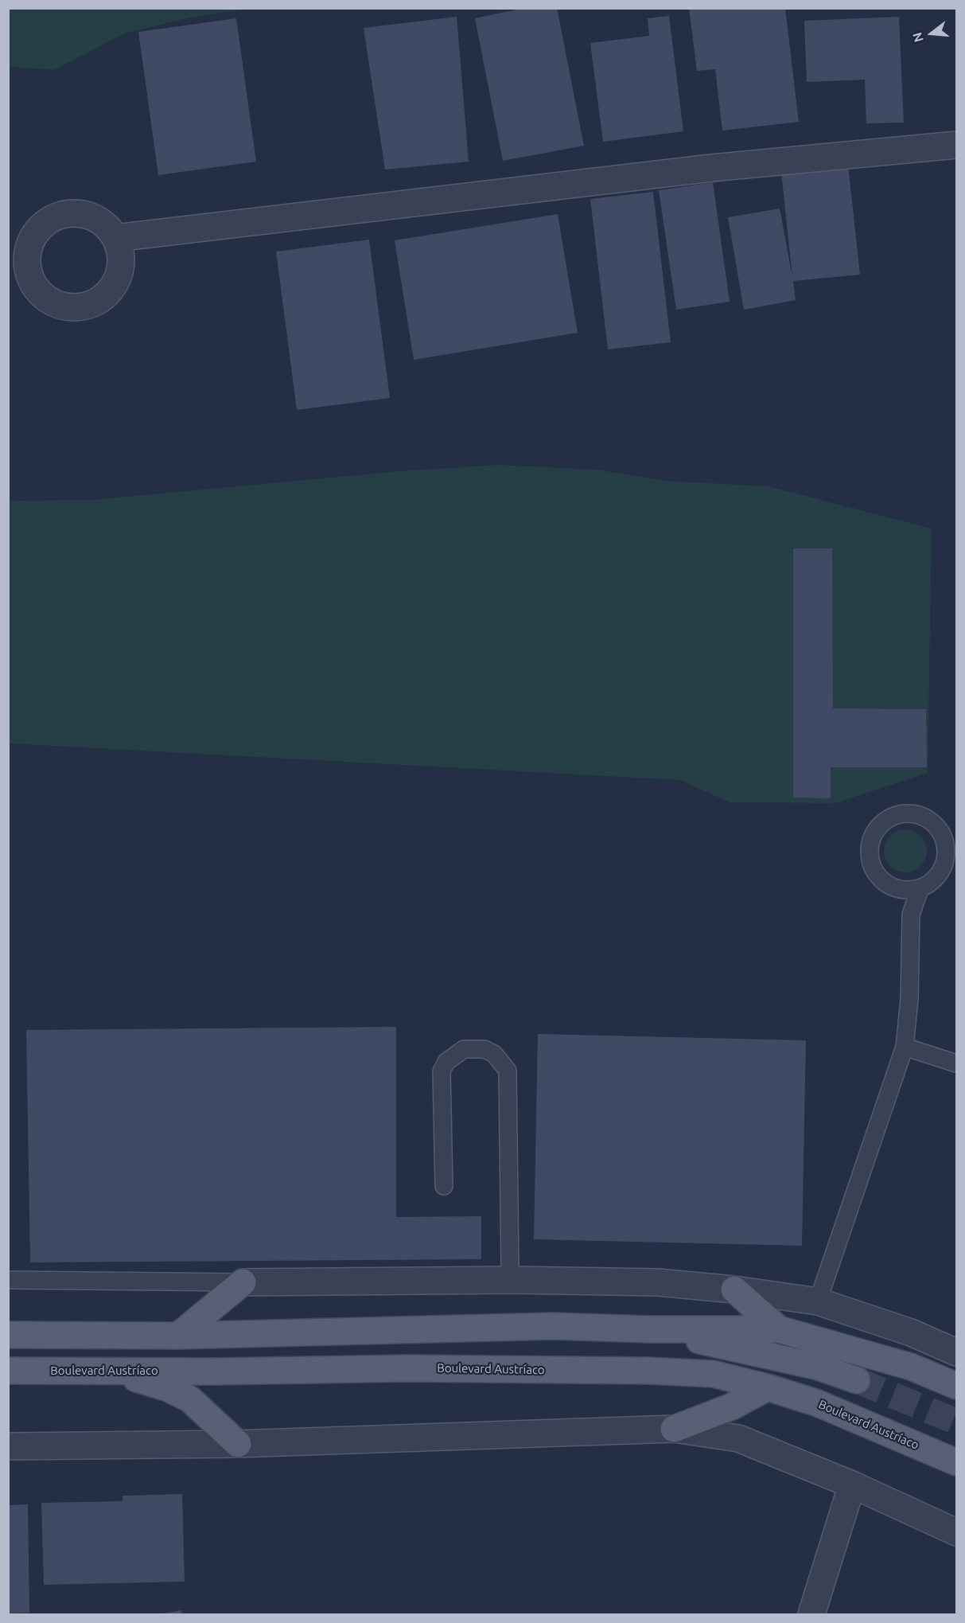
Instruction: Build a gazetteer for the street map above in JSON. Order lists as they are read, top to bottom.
{
  "streets": {
    "main road": ["Boulevard Austríaco"]
  },
  "north": "left"
}
